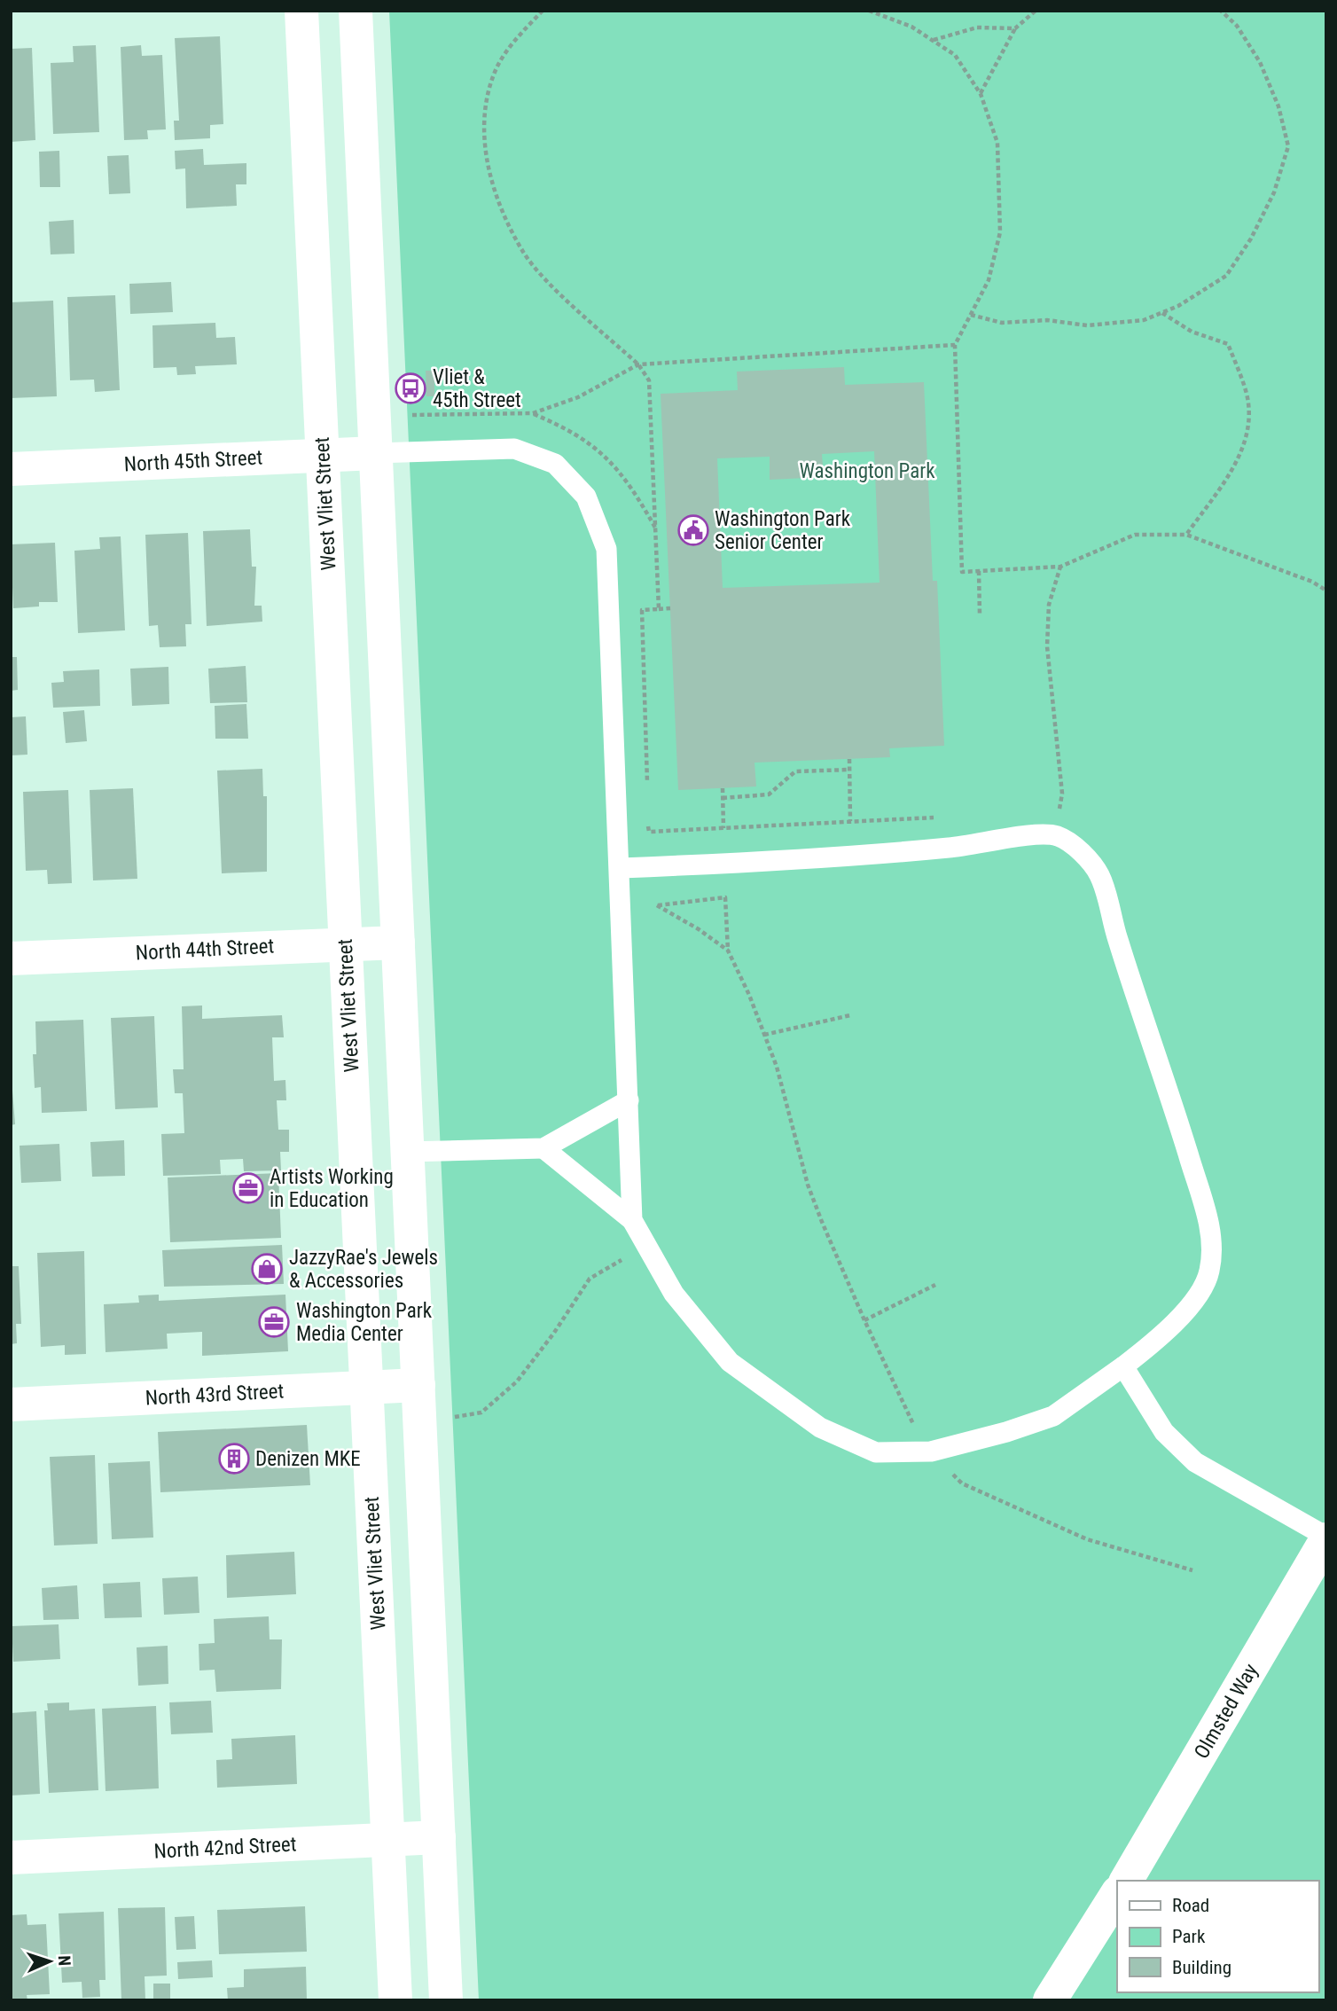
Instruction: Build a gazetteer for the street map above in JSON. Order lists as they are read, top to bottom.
{
  "streets": {
    "street": [
      "North 45th Street",
      "West Vliet Street",
      "North 44th Street",
      "North 43rd Street",
      "Olmsted Way",
      "North 42nd Street"
    ]
  },
  "crossings": [
    ["North 45th Street", "West Vliet Street"],
    ["West Vliet Street", "North 44th Street"],
    ["West Vliet Street", "North 43rd Street"],
    ["West Vliet Street", "North 42nd Street"]
  ],
  "parks": ["Washington Park"],
  "places": {
    "bus stop": ["Vliet & 45th Street"],
    "public building": ["Washington Park Senior Center"],
    "office": ["Artists Working in Education", "Washington Park Media Center"],
    "shop": ["JazzyRae's Jewels & Accessories"],
    "building": ["Denizen MKE"]
  },
  "legend": ["Road", "Park", "Building"],
  "north": "right"
}
